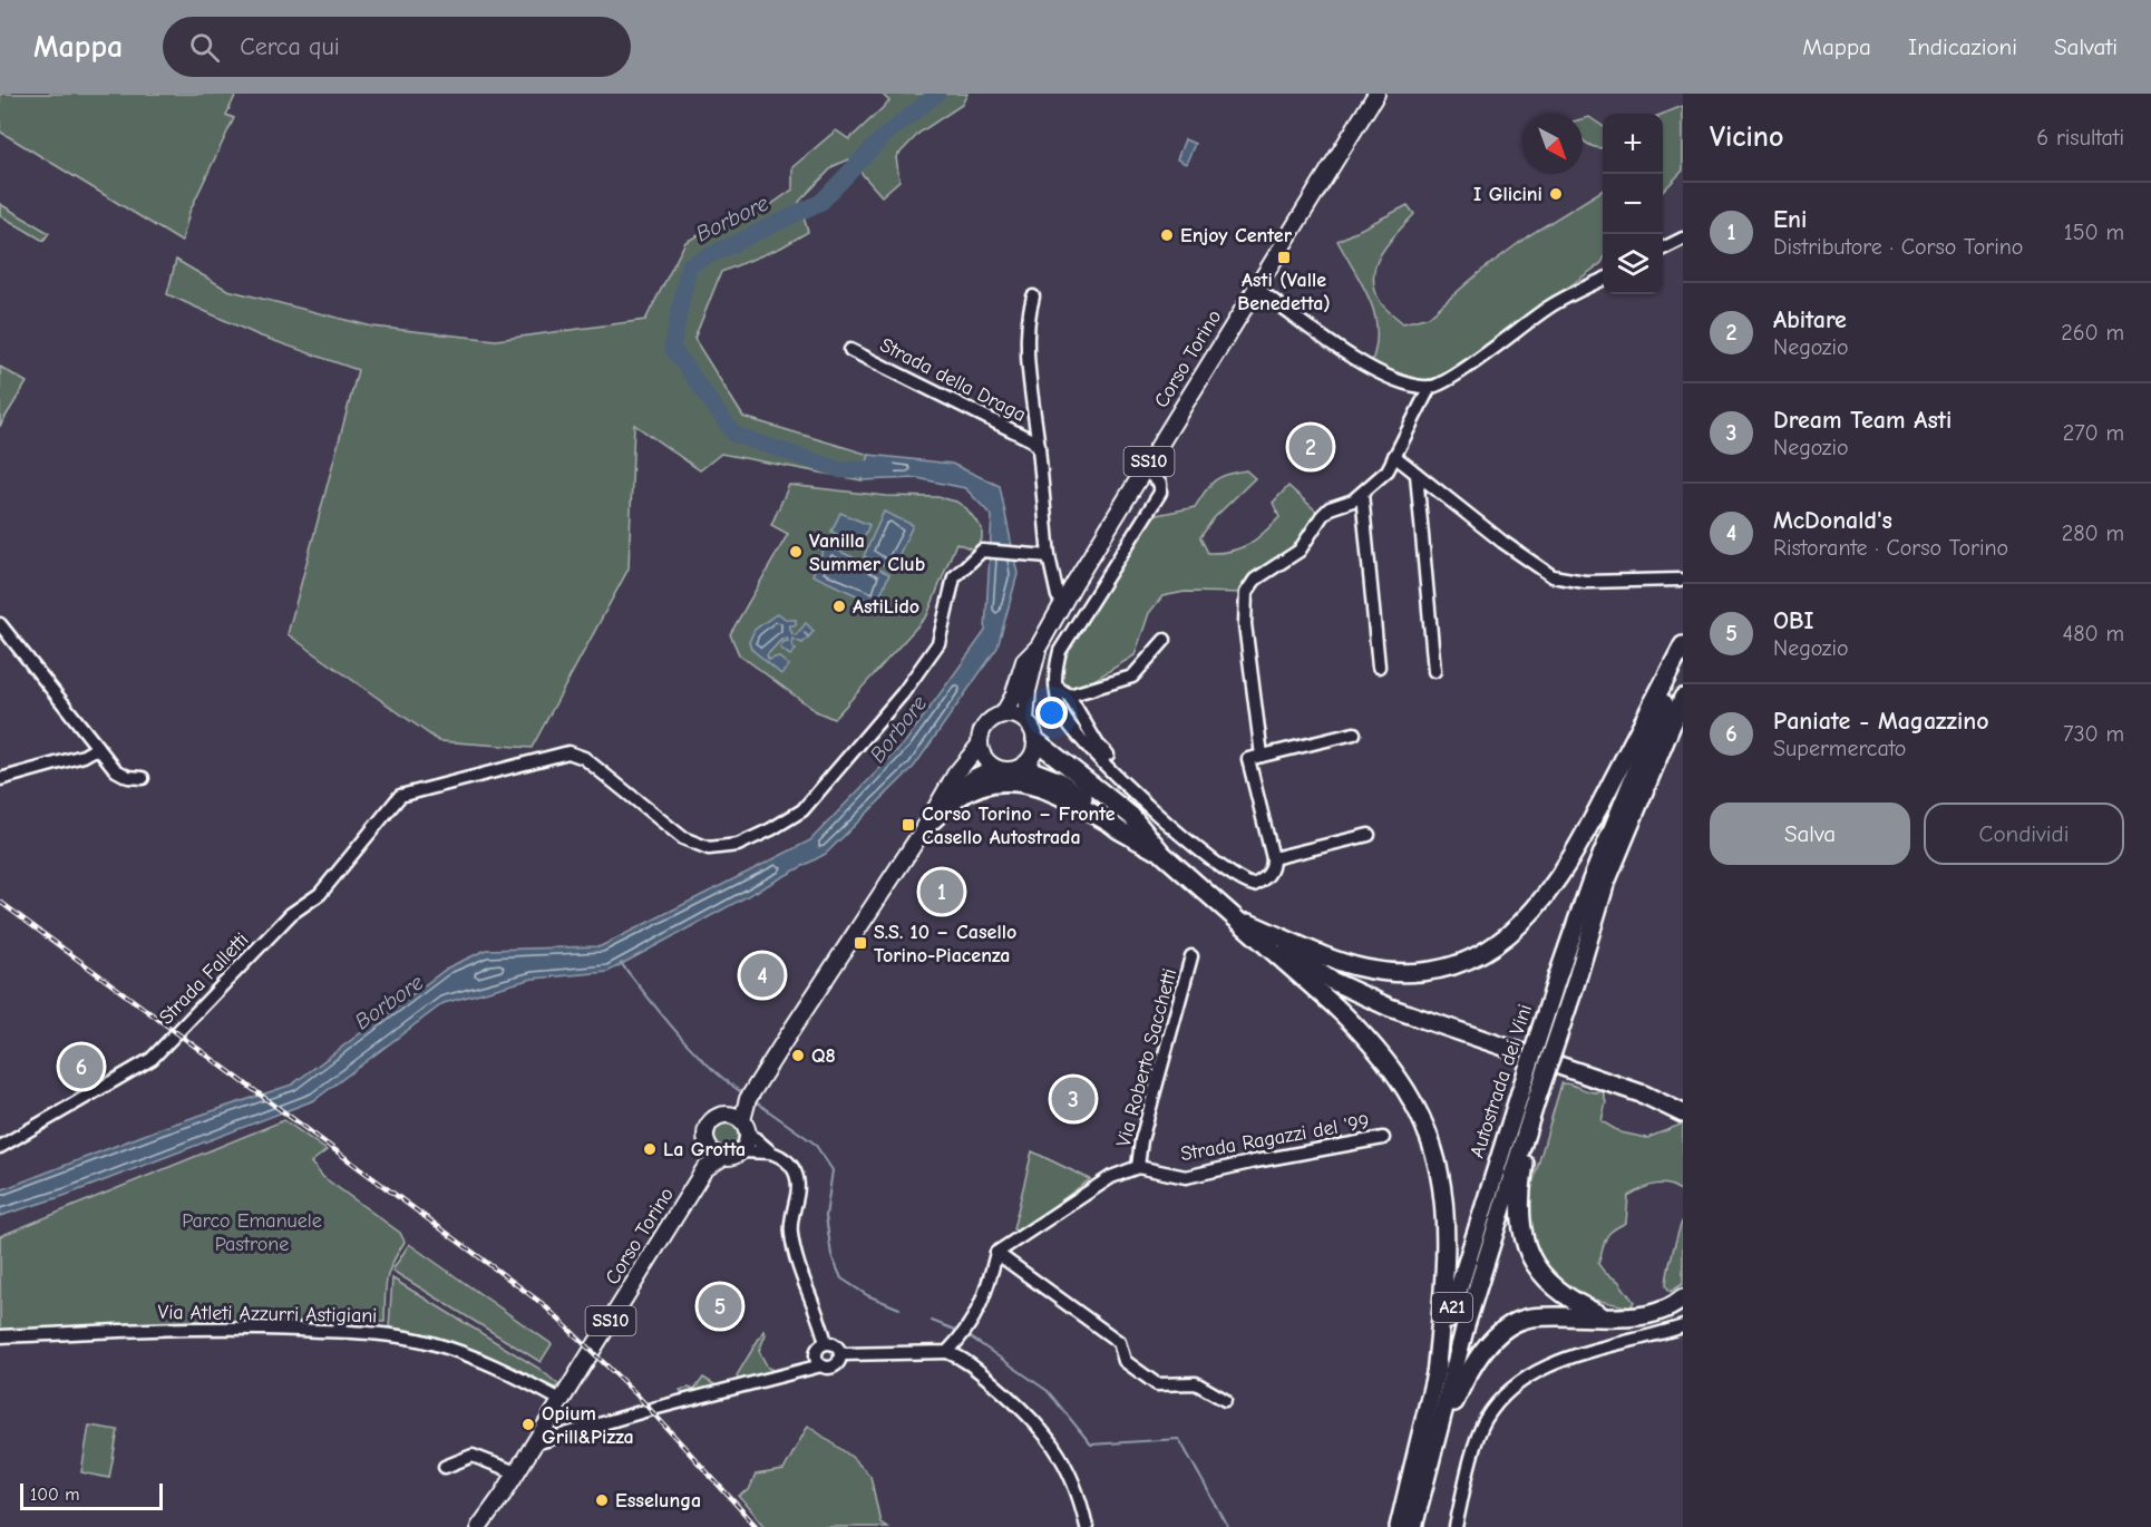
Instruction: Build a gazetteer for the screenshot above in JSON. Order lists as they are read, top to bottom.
{
  "streets": {
    "highway": ["Autostrada dei Vini", "A21"],
    "main road": ["Corso Torino", "SS10"],
    "street": [
      "Strada della Draga",
      "Strada Falletti",
      "Via Roberto Sacchetti",
      "Strada Ragazzi del '99",
      "Via Atleti Azzurri Astigiani"
    ]
  },
  "crossings": [
    ["Corso Torino", "Strada della Draga"],
    ["Corso Torino", "Via Atleti Azzurri Astigiani"],
    ["Strada della Draga", "Strada Falletti"],
    ["Via Roberto Sacchetti", "Strada Ragazzi del '99"]
  ],
  "water": ["Borbore"],
  "parks": ["Parco Emanuele Pastrone"],
  "places": {
    "other": [
      "I Glicini",
      "Enjoy Center",
      "Vanilla Summer Club",
      "AstiLido",
      "Q8",
      "La Grotta",
      "Opium Grill&Pizza",
      "Esselunga"
    ],
    "transit": ["Asti (Valle Benedetta)", "Corso Torino – Fronte Casello Autostrada", "S.S. 10 – Casello Torino-Piacenza"]
  },
  "scale_bar": "100 m",
  "north": "bottom right",
  "page": {
    "header": "Mappa",
    "search": "Cerca qui",
    "nav": ["Mappa", "Indicazioni", "Salvati"],
    "heading": ["Vicino", "6 risultati"],
    "map_buttons": ["+", "−"],
    "list": [
      {
        "mark": "1",
        "name": "Eni",
        "note": "Distributore · Corso Torino",
        "value": "150 m"
      },
      {
        "mark": "2",
        "name": "Abitare",
        "note": "Negozio",
        "value": "260 m"
      },
      {
        "mark": "3",
        "name": "Dream Team Asti",
        "note": "Negozio",
        "value": "270 m"
      },
      {
        "mark": "4",
        "name": "McDonald's",
        "note": "Ristorante · Corso Torino",
        "value": "280 m"
      },
      {
        "mark": "5",
        "name": "OBI",
        "note": "Negozio",
        "value": "480 m"
      },
      {
        "mark": "6",
        "name": "Paniate - Magazzino",
        "note": "Supermercato",
        "value": "730 m"
      }
    ],
    "pins": [
      "2",
      "1",
      "4",
      "6",
      "3",
      "5"
    ],
    "buttons": ["Salva", "Condividi"],
    "scale": "100 m"
  }
}
